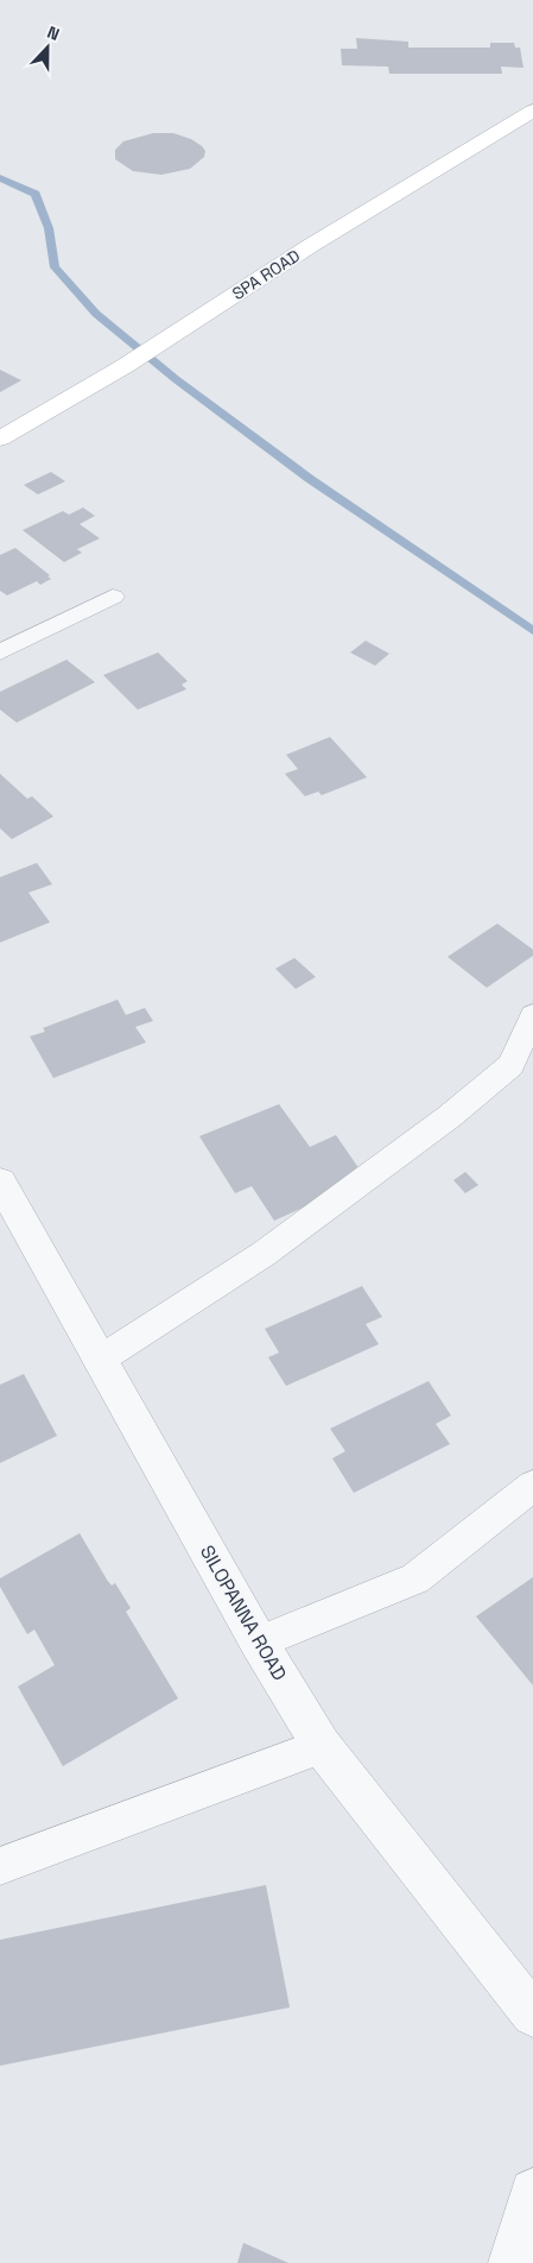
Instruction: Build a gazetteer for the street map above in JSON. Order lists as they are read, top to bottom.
{
  "streets": {
    "main road": ["SPA ROAD"],
    "street": ["SILOPANNA ROAD"]
  },
  "north": "top"
}
